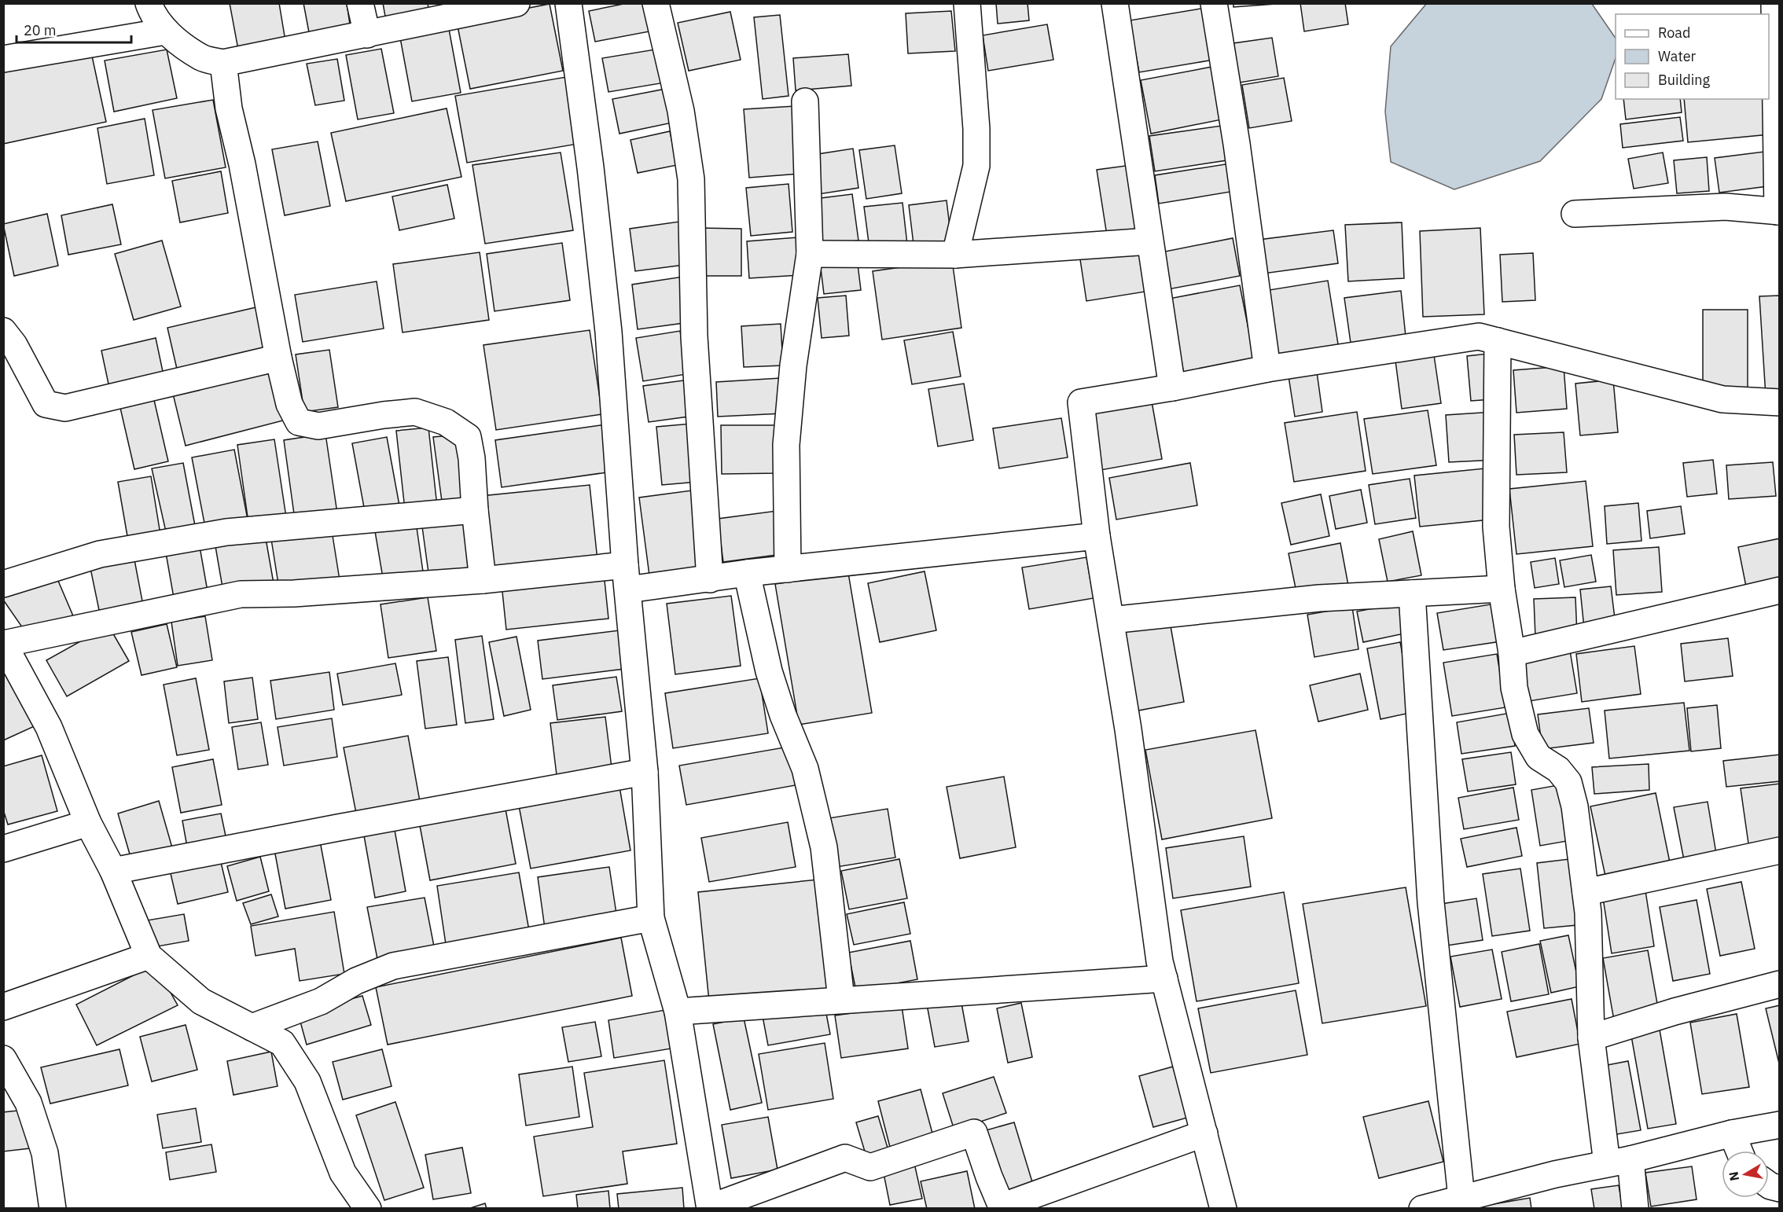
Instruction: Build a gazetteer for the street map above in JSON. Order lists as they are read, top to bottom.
{
  "legend": ["Road", "Water", "Building"],
  "scale_bar": "20 m",
  "north": "left"
}
